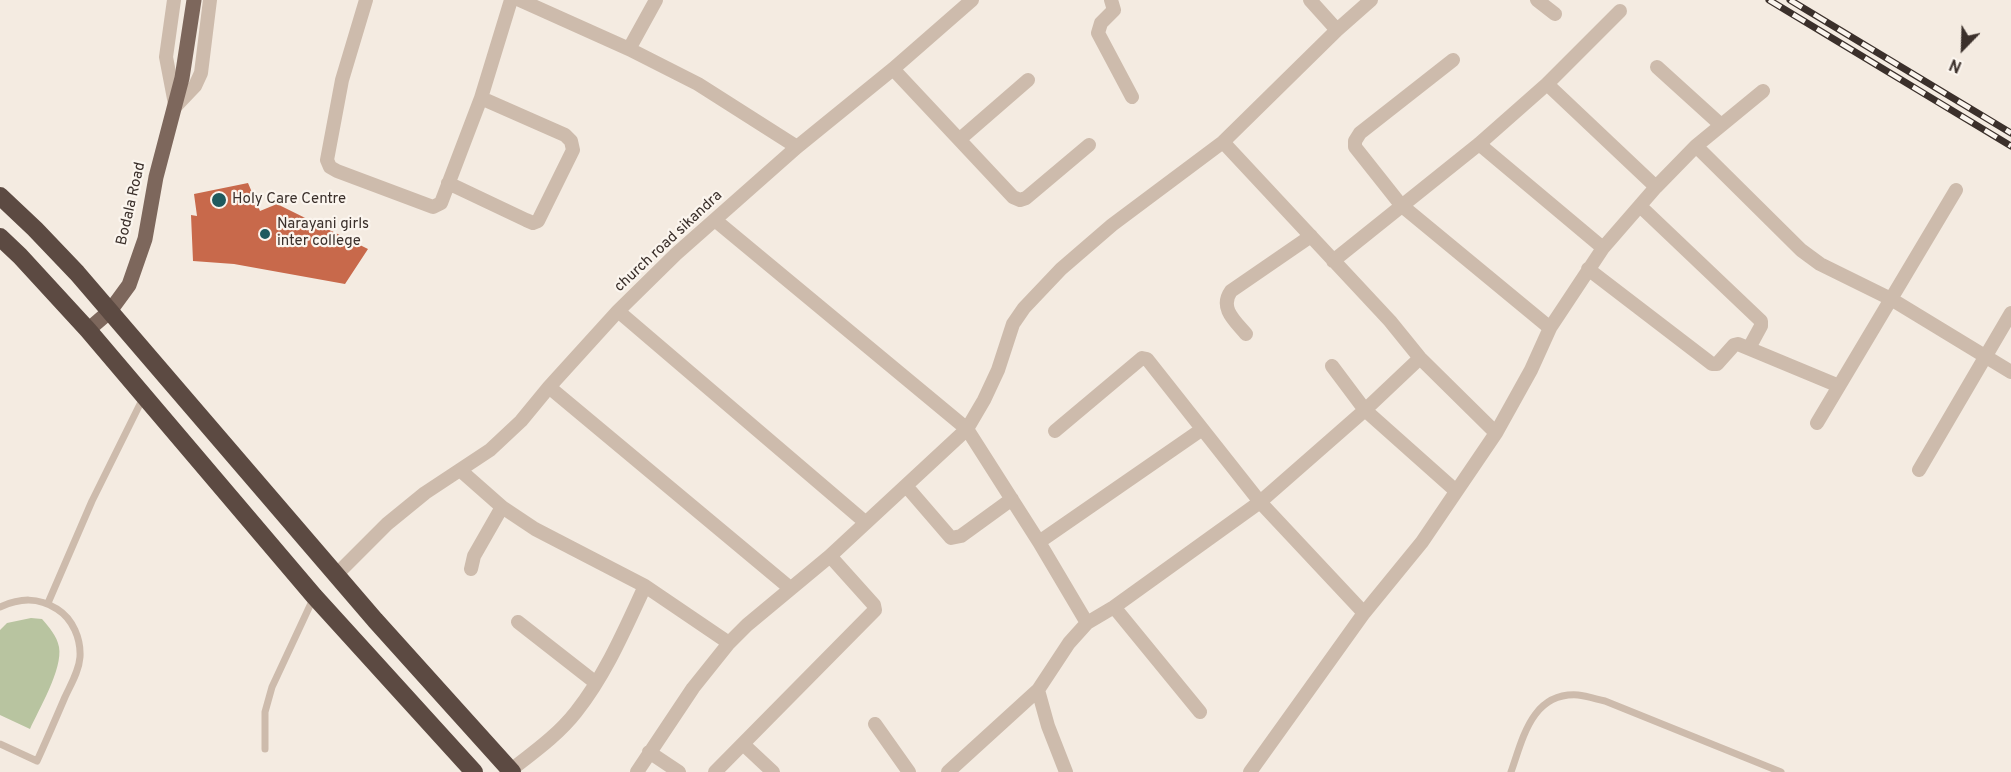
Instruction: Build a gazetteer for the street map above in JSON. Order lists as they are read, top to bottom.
{
  "streets": {
    "main road": ["Bodala Road"],
    "street": ["church road sikandra"]
  },
  "places": ["Holy Care Centre", "Narayani girls inter college"],
  "north": "bottom left"
}
